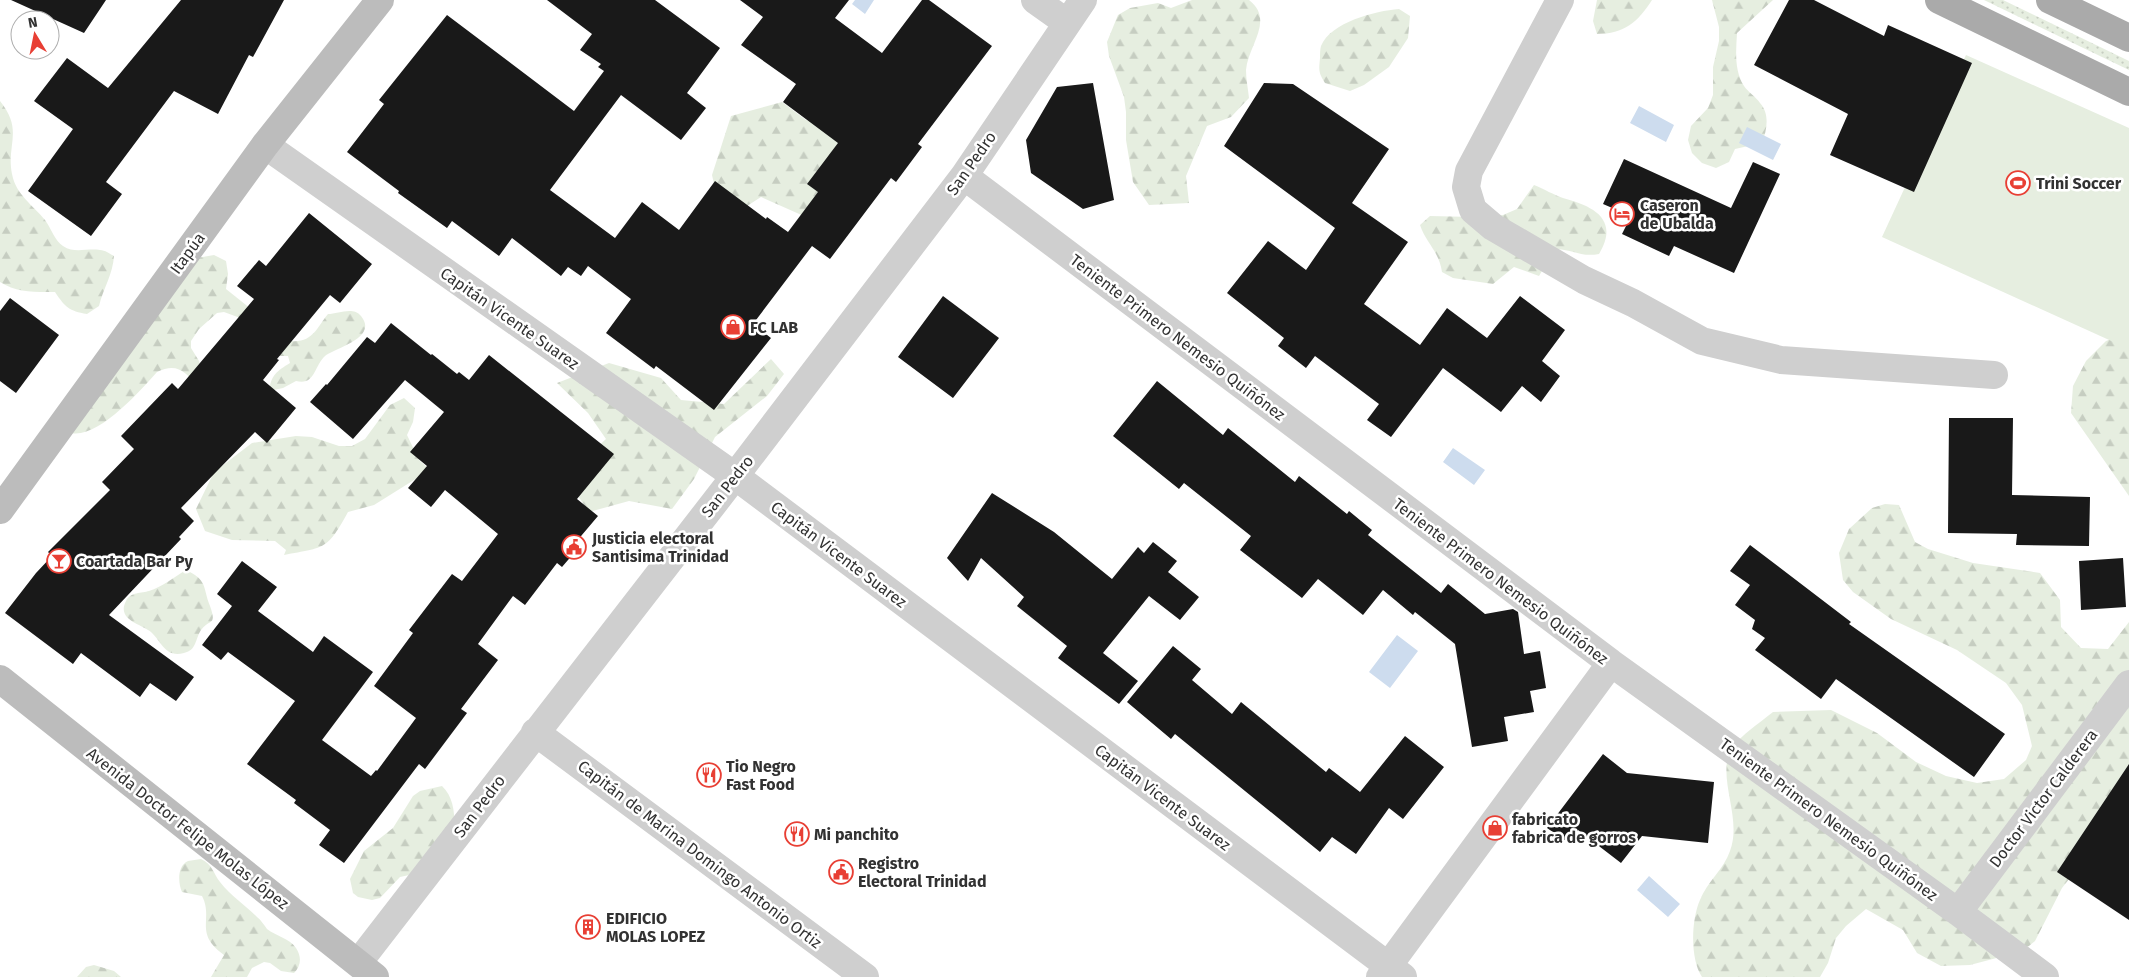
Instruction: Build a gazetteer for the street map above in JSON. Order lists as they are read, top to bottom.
{
  "streets": {
    "street": [
      "San Pedro",
      "Itapúa",
      "Capitán Vicente Suarez",
      "Teniente Primero Nemesio Quiñónez",
      "Doctor Victor Calderera",
      "Avenida Doctor Felipe Molas López",
      "Capitán de Marina Domingo Antonio Ortiz"
    ]
  },
  "crossings": [
    ["San Pedro", "Capitán Vicente Suarez"],
    ["San Pedro", "Teniente Primero Nemesio Quiñónez"],
    ["San Pedro", "Avenida Doctor Felipe Molas López"],
    ["San Pedro", "Capitán de Marina Domingo Antonio Ortiz"],
    ["Itapúa", "Capitán Vicente Suarez"],
    ["Teniente Primero Nemesio Quiñónez", "Doctor Victor Calderera"]
  ],
  "places": {
    "sports": ["Trini Soccer"],
    "hotel": ["Caseron de Ubalda"],
    "shop": ["FC LAB", "fabricato fabrica de gorros"],
    "public building": ["Justicia electoral Santisima Trinidad", "Registro Electoral Trinidad"],
    "bar": ["Coartada Bar Py"],
    "restaurant": ["Tio Negro Fast Food", "Mi panchito"],
    "building": ["EDIFICIO MOLAS LOPEZ"]
  },
  "north": "top"
}
